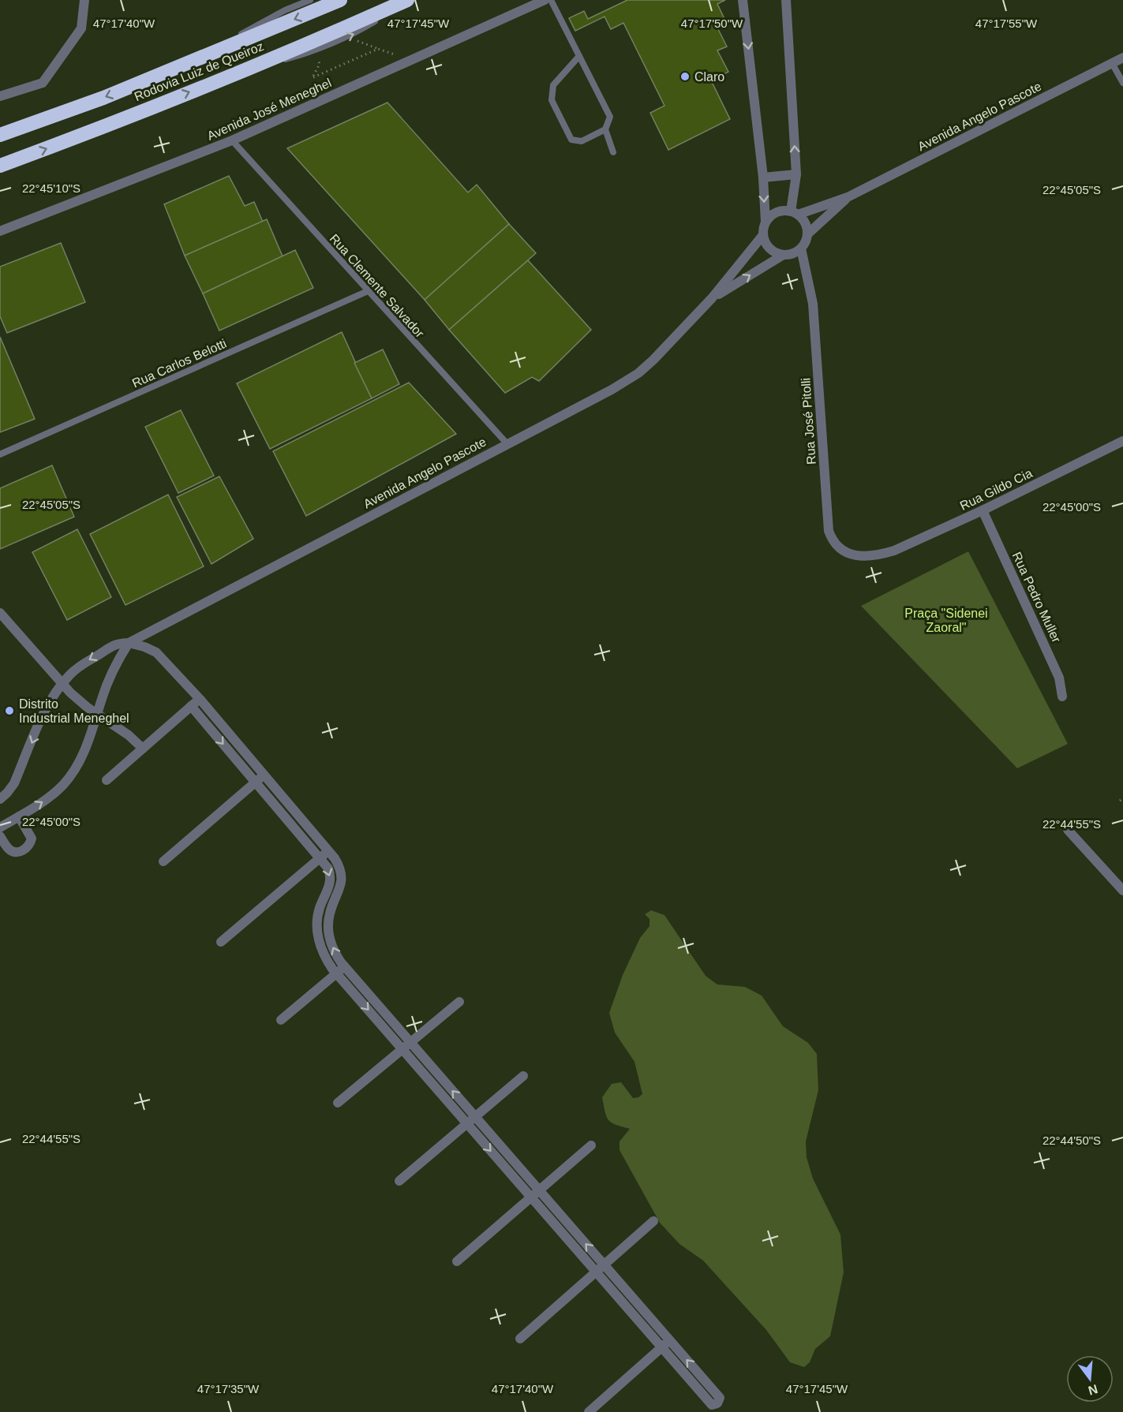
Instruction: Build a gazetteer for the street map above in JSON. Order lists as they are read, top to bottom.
{
  "streets": {
    "highway": ["Rodovia Luiz de Queiroz"],
    "street": [
      "Avenida José Meneghel",
      "Avenida Angelo Pascote",
      "Rua José Pitolli",
      "Rua Gildo Cia",
      "Rua Pedro Muller"
    ],
    "lane": ["Rua Clemente Salvador", "Rua Carlos Belotti"]
  },
  "crossings": [
    ["Avenida José Meneghel", "Rua Clemente Salvador"],
    ["Avenida Angelo Pascote", "Rua Clemente Salvador"],
    ["Avenida Angelo Pascote", "Rua José Pitolli"],
    ["Rua Clemente Salvador", "Rua Carlos Belotti"],
    ["Rua José Pitolli", "Rua Gildo Cia"],
    ["Rua Gildo Cia", "Rua Pedro Muller"]
  ],
  "parks": ["Praça \"Sidenei Zaoral\""],
  "places": ["Claro", "Distrito Industrial Meneghel"],
  "north": "bottom",
  "coordinates": [
    "47°17'40\"W",
    "47°17'45\"W",
    "47°17'50\"W",
    "47°17'55\"W",
    "22°45'10\"S",
    "22°45'05\"S",
    "22°45'00\"S",
    "22°44'55\"S",
    "22°44'50\"S",
    "47°17'35\"W"
  ]
}
